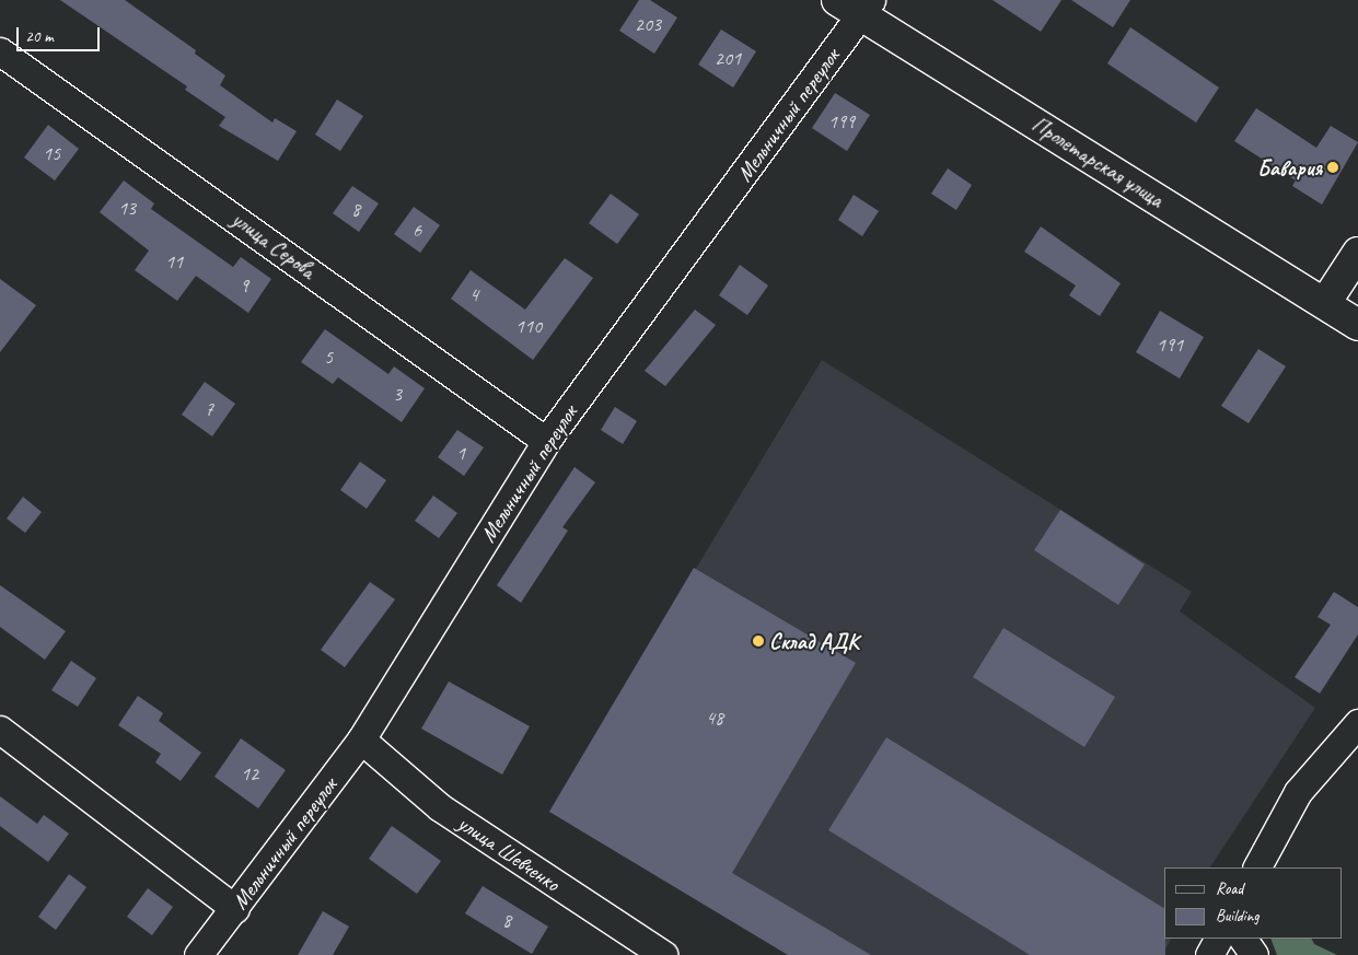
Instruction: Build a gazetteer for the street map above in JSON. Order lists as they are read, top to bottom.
{
  "streets": {
    "main road": ["Пролетарская улица"],
    "street": ["Мельничный переулок", "улица Серова", "улица Шевченко"]
  },
  "crossings": [
    ["Мельничный переулок", "Пролетарская улица"],
    ["Мельничный переулок", "улица Серова"],
    ["Мельничный переулок", "улица Шевченко"]
  ],
  "places": ["Бавария", "Склад АДК"],
  "house_numbers": [
    "203",
    "201",
    "199",
    "15",
    "13",
    "8",
    "6",
    "11",
    "9",
    "4",
    "110",
    "191",
    "5",
    "3",
    "7",
    "1",
    "48",
    "12",
    "8"
  ],
  "legend": ["Road", "Building"],
  "scale_bar": "20 m"
}
